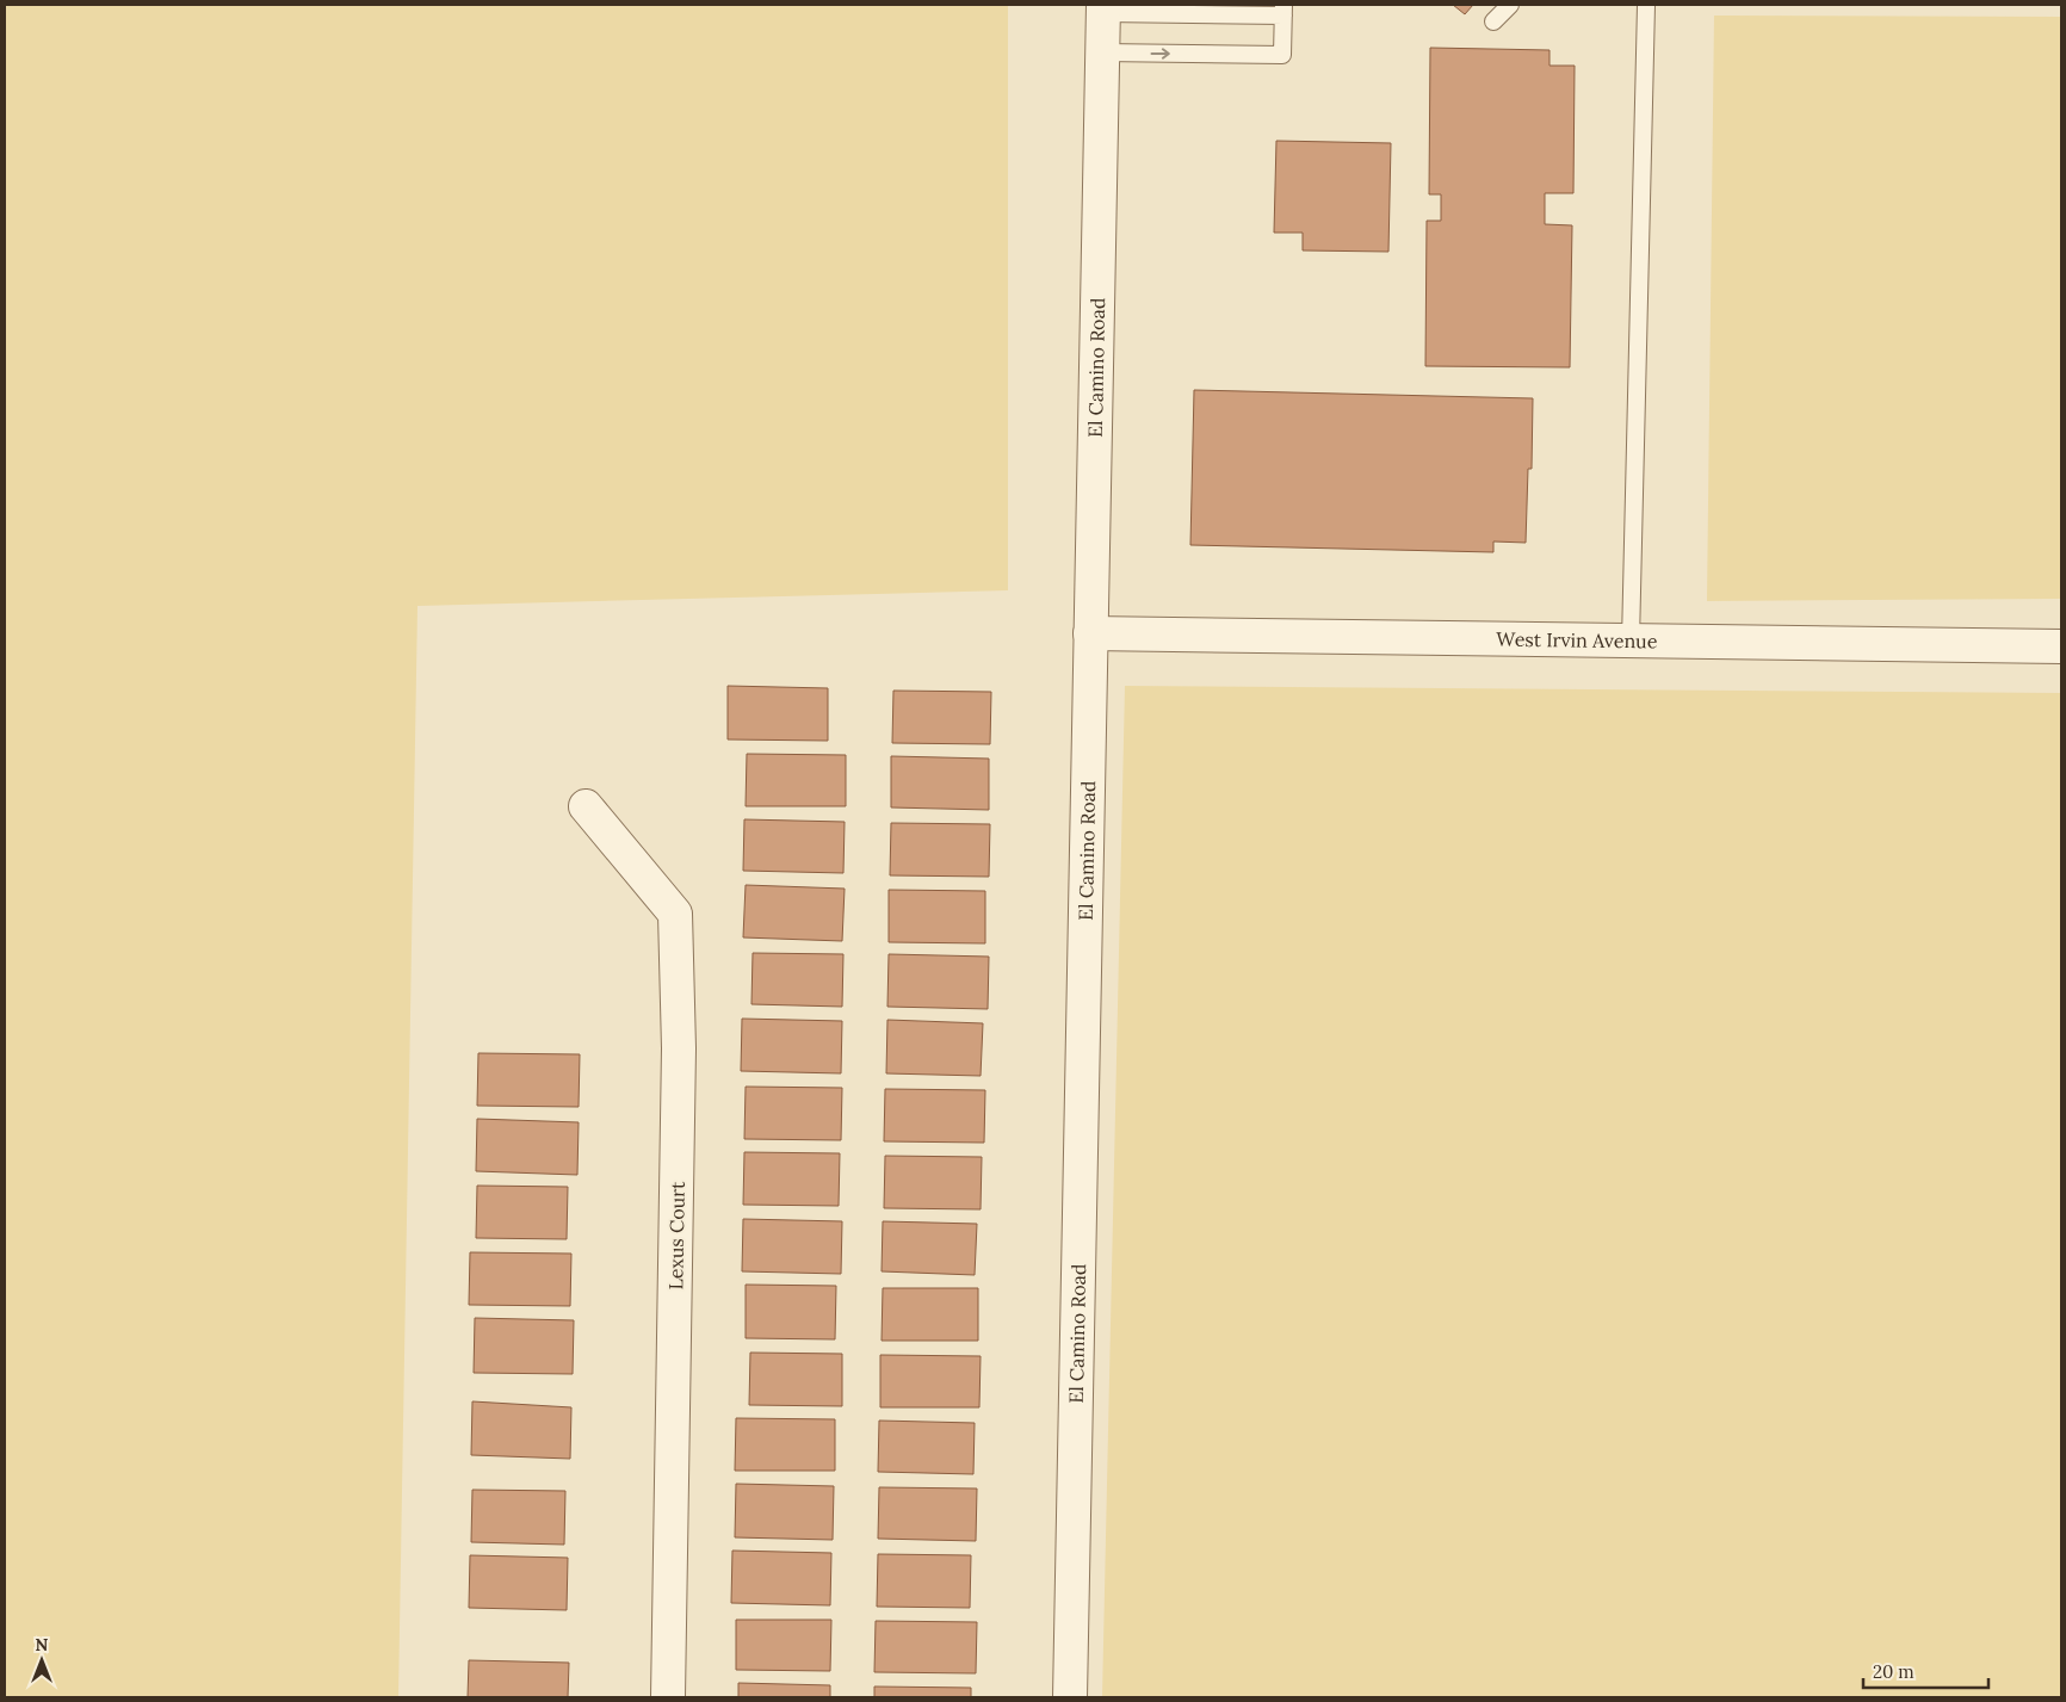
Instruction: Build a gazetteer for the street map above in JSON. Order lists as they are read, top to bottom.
{
  "streets": {
    "street": ["El Camino Road", "West Irvin Avenue", "Lexus Court"]
  },
  "crossings": [
    ["El Camino Road", "West Irvin Avenue"]
  ],
  "scale_bar": "20 m",
  "north": "top"
}
